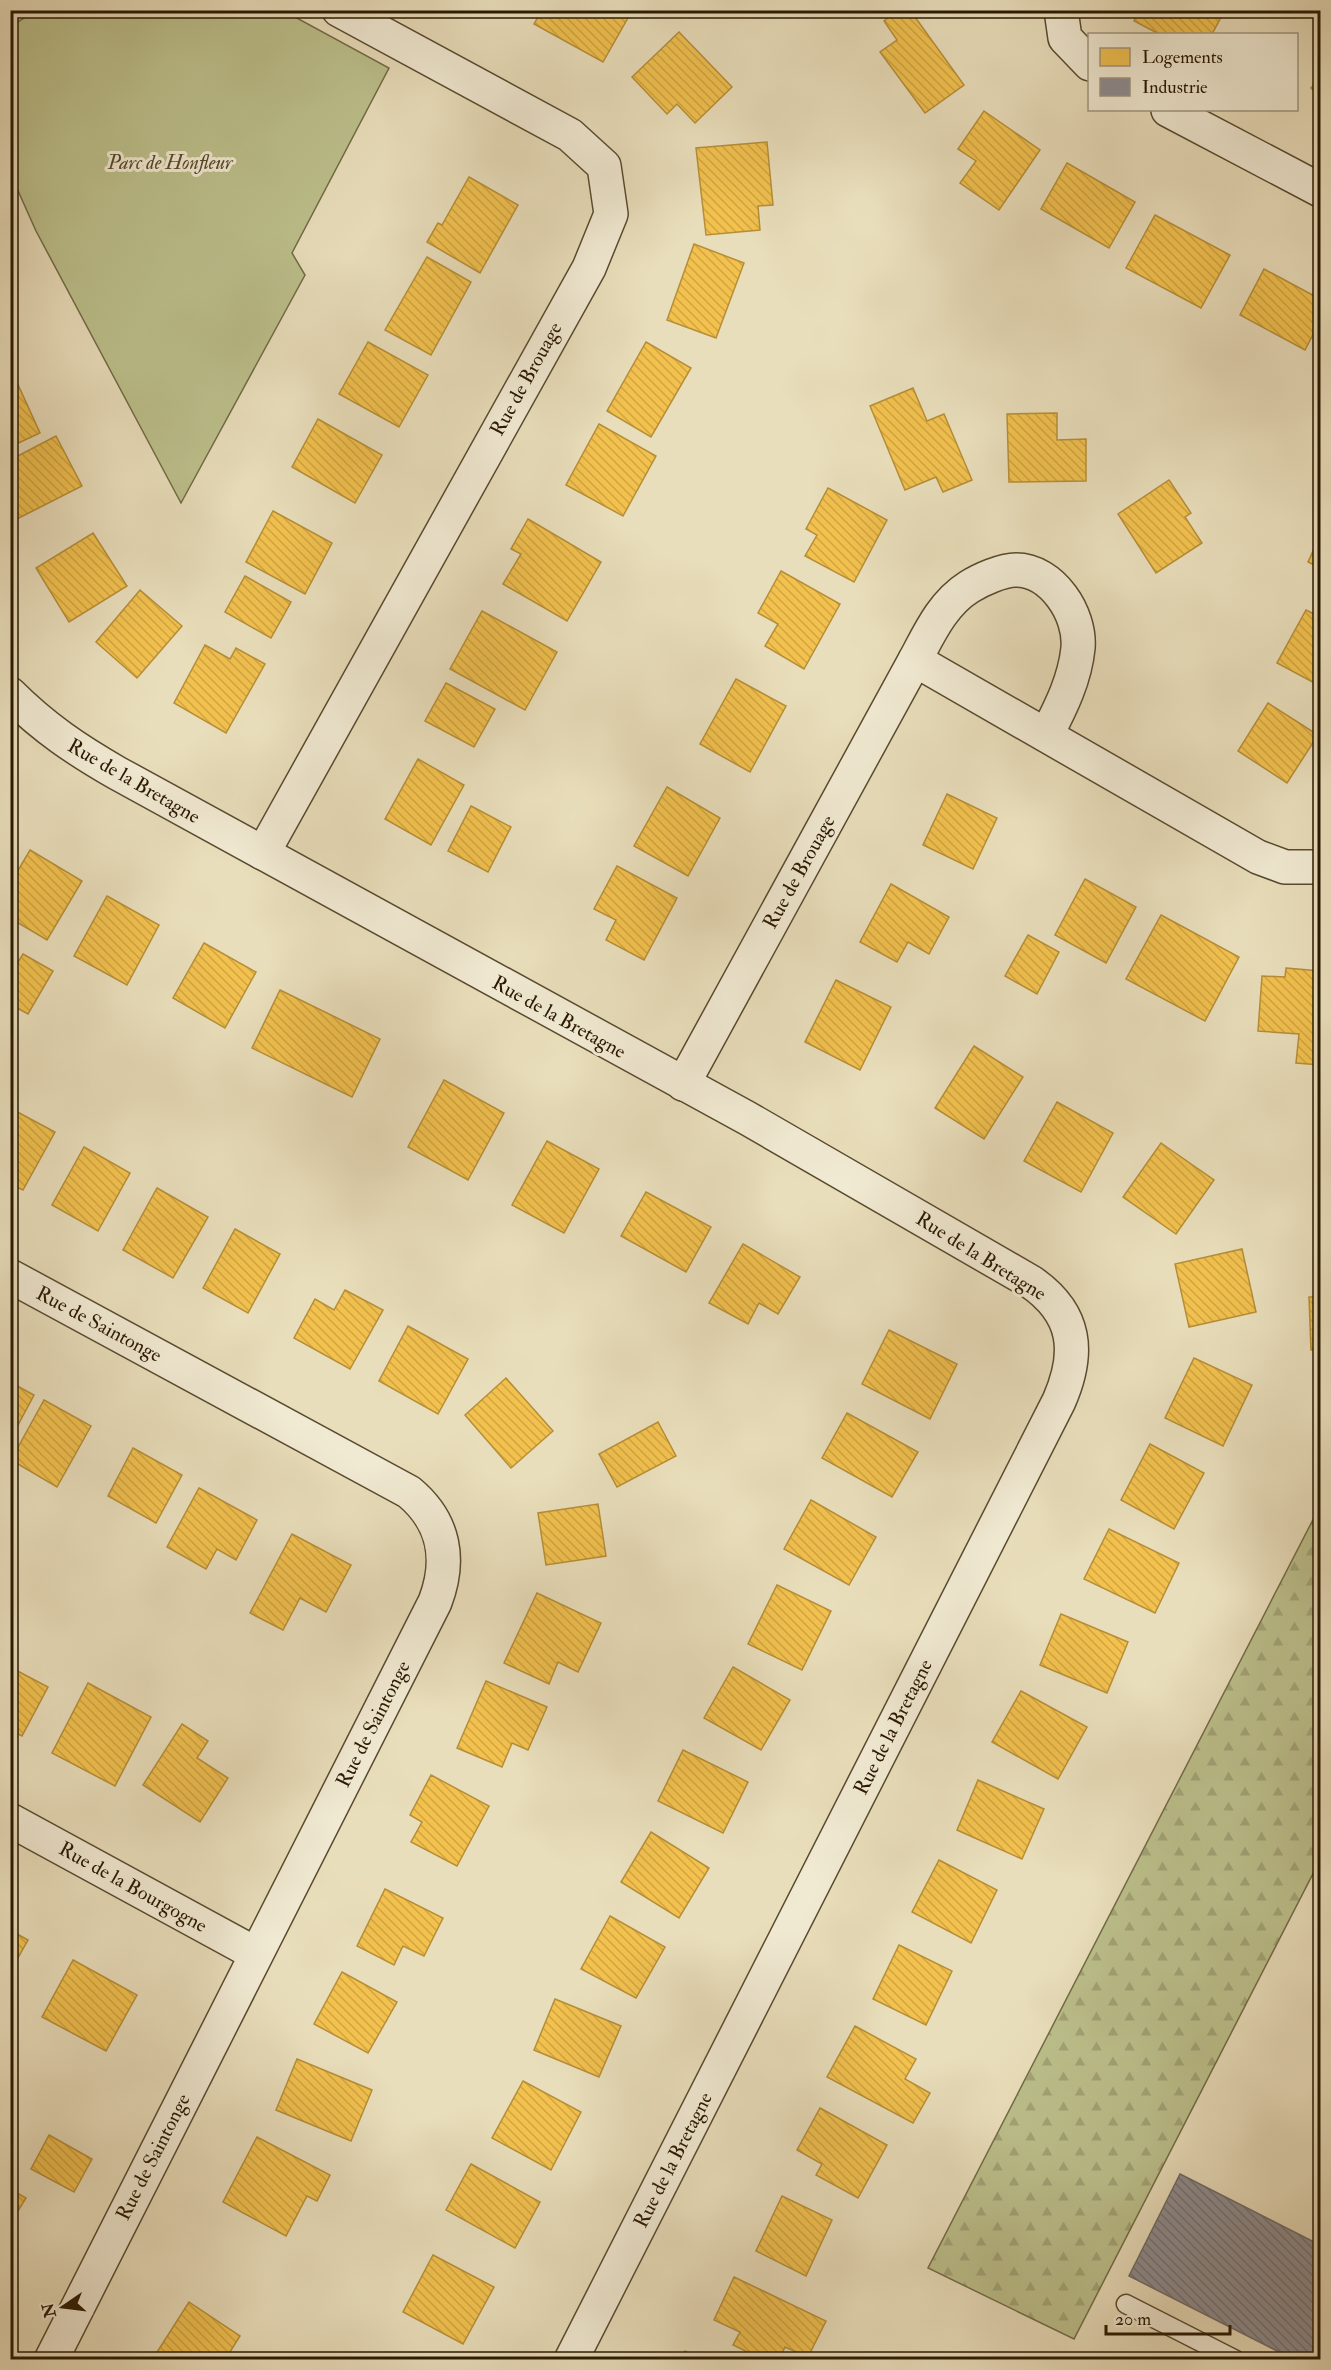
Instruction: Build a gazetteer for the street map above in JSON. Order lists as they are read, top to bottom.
{
  "streets": {
    "street": [
      "Rue de Brouage",
      "Rue de la Bretagne",
      "Rue de Saintonge",
      "Rue de la Bourgogne"
    ]
  },
  "crossings": [
    ["Rue de Brouage", "Rue de la Bretagne"],
    ["Rue de Saintonge", "Rue de la Bourgogne"]
  ],
  "parks": ["Parc de Honfleur"],
  "legend": ["Logements", "Industrie"],
  "scale_bar": "20 m",
  "north": "left"
}
